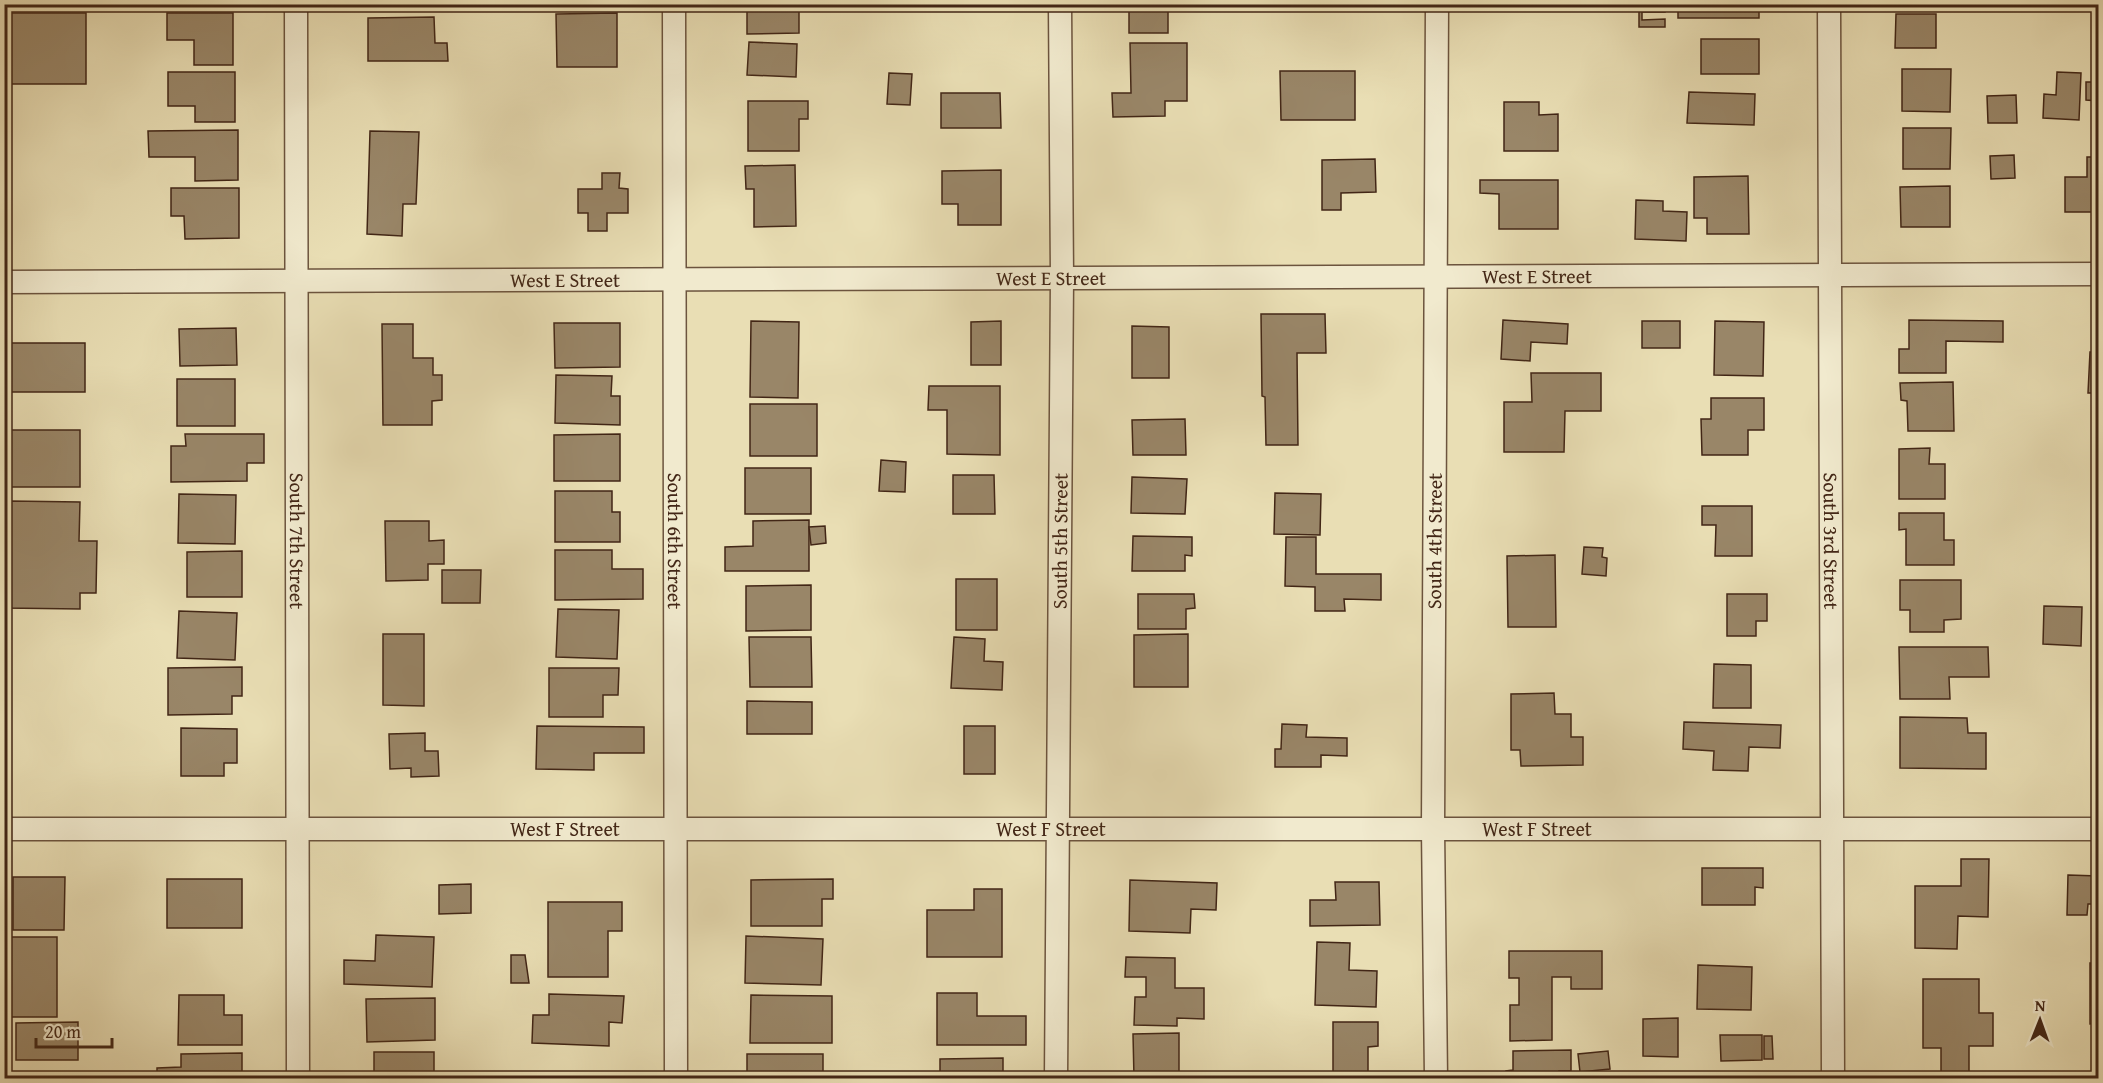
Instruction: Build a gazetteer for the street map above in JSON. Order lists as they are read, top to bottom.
{
  "streets": {
    "street": [
      "West E Street",
      "South 7th Street",
      "South 5th Street",
      "South 3rd Street",
      "South 6th Street",
      "South 4th Street",
      "West F Street"
    ]
  },
  "crossings": [
    ["West E Street", "South 7th Street"],
    ["West E Street", "South 5th Street"],
    ["West E Street", "South 3rd Street"],
    ["West E Street", "South 6th Street"],
    ["West E Street", "South 4th Street"],
    ["South 7th Street", "West F Street"],
    ["South 5th Street", "West F Street"],
    ["South 3rd Street", "West F Street"],
    ["South 6th Street", "West F Street"],
    ["South 4th Street", "West F Street"]
  ],
  "scale_bar": "20 m",
  "north": "top"
}
